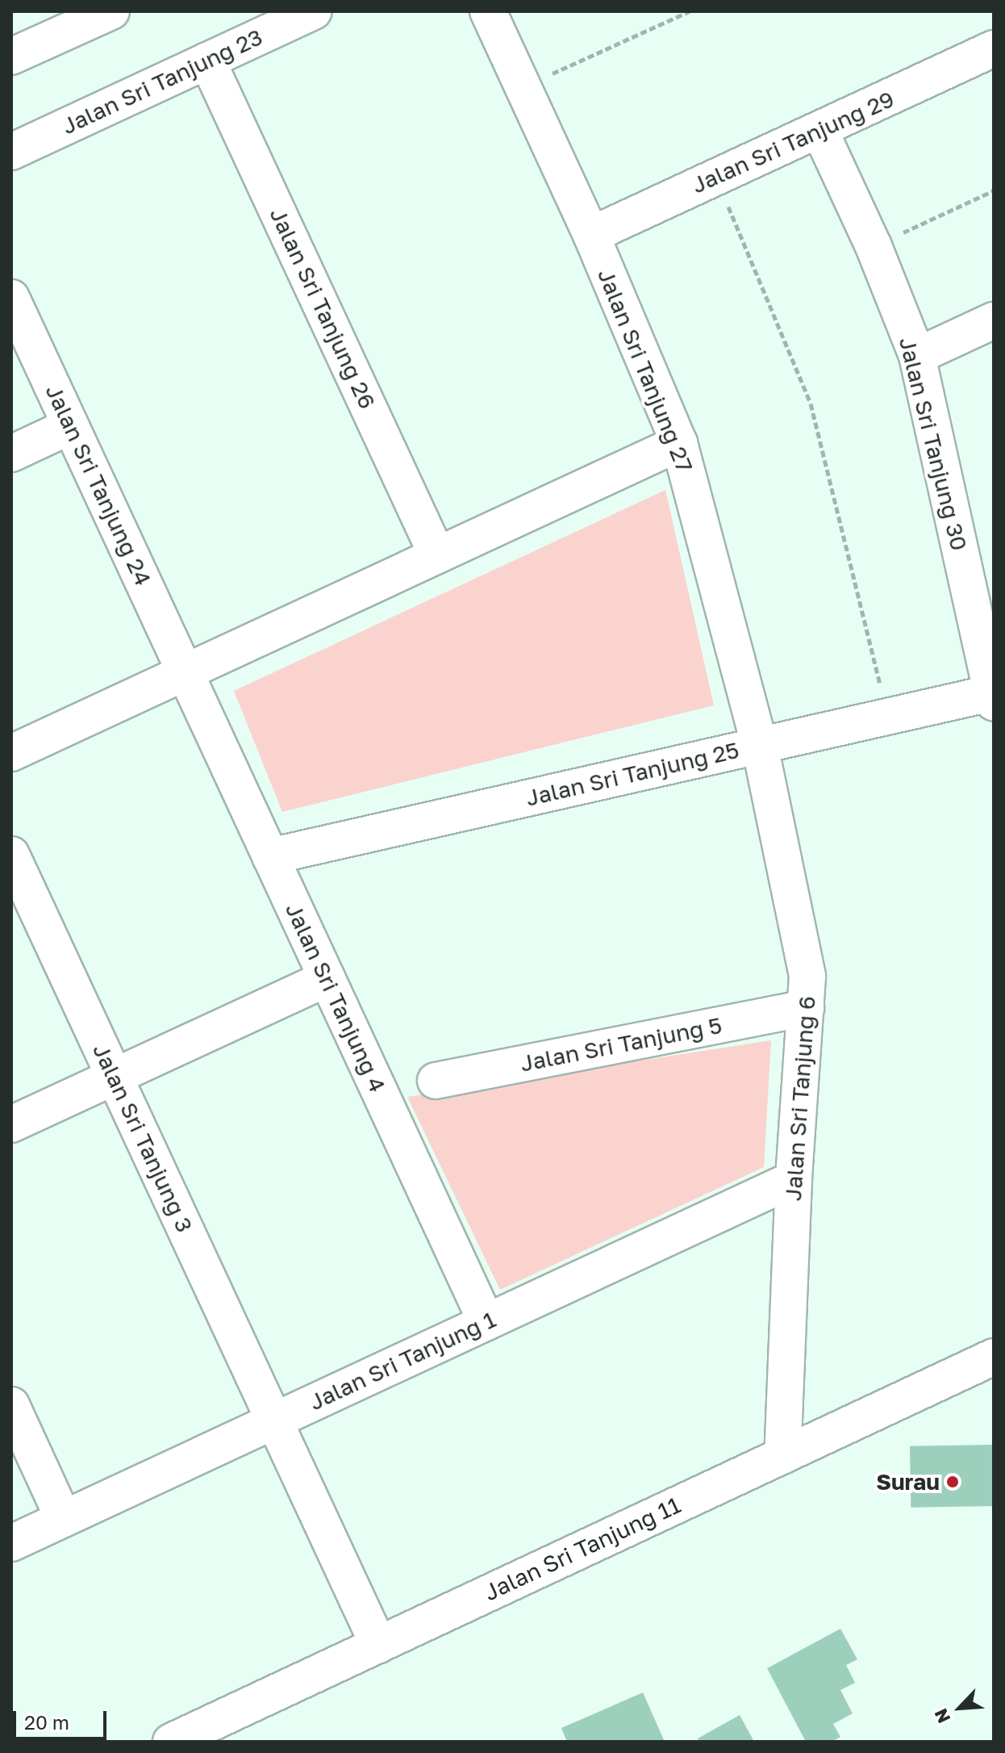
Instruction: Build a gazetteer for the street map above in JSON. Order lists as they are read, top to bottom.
{
  "streets": {
    "street": [
      "Jalan Sri Tanjung 23",
      "Jalan Sri Tanjung 29",
      "Jalan Sri Tanjung 26",
      "Jalan Sri Tanjung 27",
      "Jalan Sri Tanjung 30",
      "Jalan Sri Tanjung 24",
      "Jalan Sri Tanjung 25",
      "Jalan Sri Tanjung 4",
      "Jalan Sri Tanjung 5",
      "Jalan Sri Tanjung 6",
      "Jalan Sri Tanjung 3",
      "Jalan Sri Tanjung 1",
      "Jalan Sri Tanjung 11"
    ]
  },
  "crossings": [
    ["Jalan Sri Tanjung 23", "Jalan Sri Tanjung 26"],
    ["Jalan Sri Tanjung 29", "Jalan Sri Tanjung 27"],
    ["Jalan Sri Tanjung 29", "Jalan Sri Tanjung 30"],
    ["Jalan Sri Tanjung 27", "Jalan Sri Tanjung 25"],
    ["Jalan Sri Tanjung 27", "Jalan Sri Tanjung 6"],
    ["Jalan Sri Tanjung 30", "Jalan Sri Tanjung 25"],
    ["Jalan Sri Tanjung 24", "Jalan Sri Tanjung 4"],
    ["Jalan Sri Tanjung 25", "Jalan Sri Tanjung 4"],
    ["Jalan Sri Tanjung 25", "Jalan Sri Tanjung 6"],
    ["Jalan Sri Tanjung 4", "Jalan Sri Tanjung 1"],
    ["Jalan Sri Tanjung 5", "Jalan Sri Tanjung 6"],
    ["Jalan Sri Tanjung 6", "Jalan Sri Tanjung 1"],
    ["Jalan Sri Tanjung 6", "Jalan Sri Tanjung 11"],
    ["Jalan Sri Tanjung 3", "Jalan Sri Tanjung 1"],
    ["Jalan Sri Tanjung 3", "Jalan Sri Tanjung 11"]
  ],
  "places": ["Surau"],
  "scale_bar": "20 m",
  "north": "bottom left"
}
